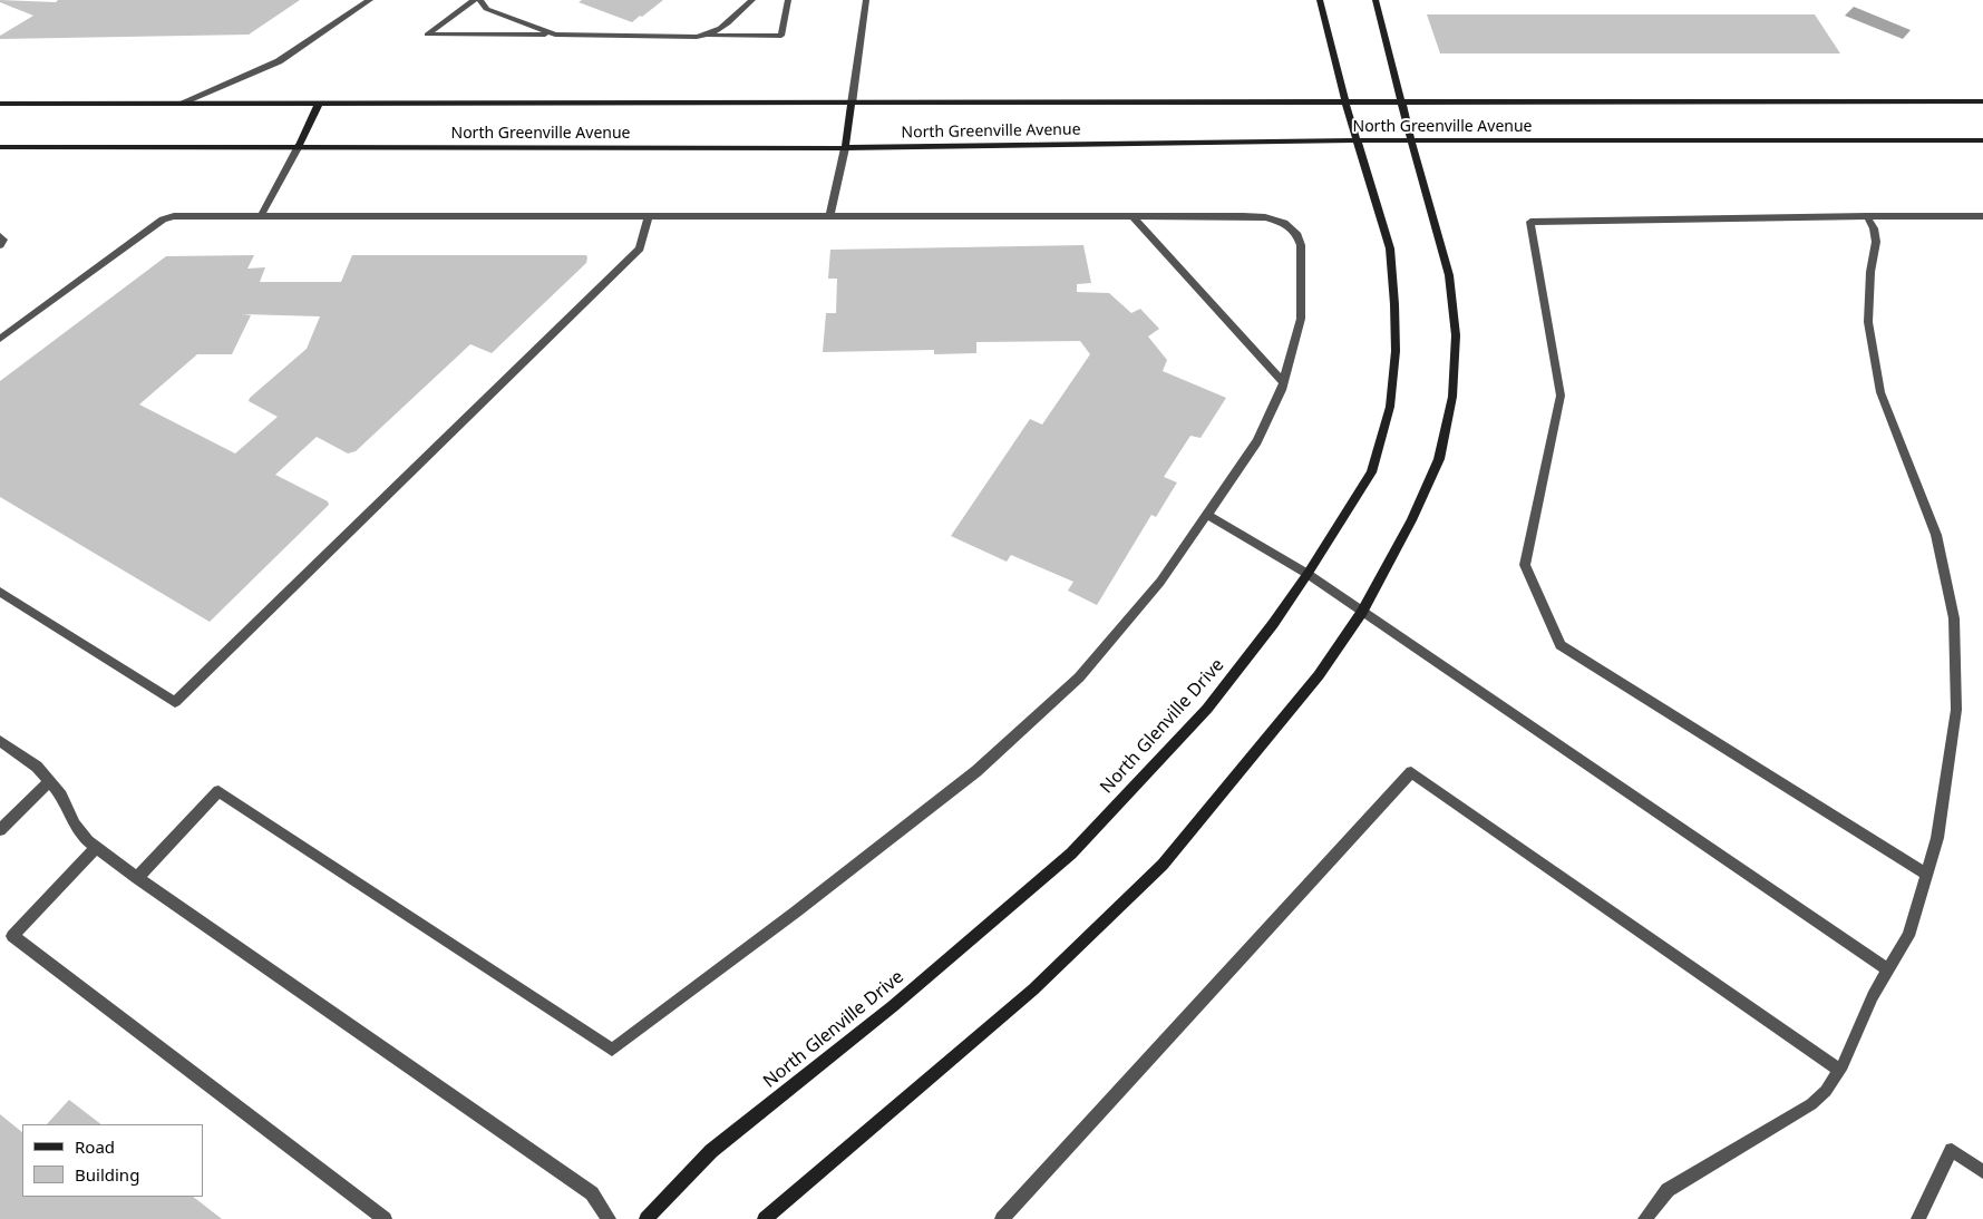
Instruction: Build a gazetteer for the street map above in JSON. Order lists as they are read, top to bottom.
{
  "streets": {
    "main road": ["North Greenville Avenue", "North Glenville Drive"]
  },
  "crossings": [
    ["North Greenville Avenue", "North Glenville Drive"]
  ],
  "legend": ["Road", "Building"]
}
